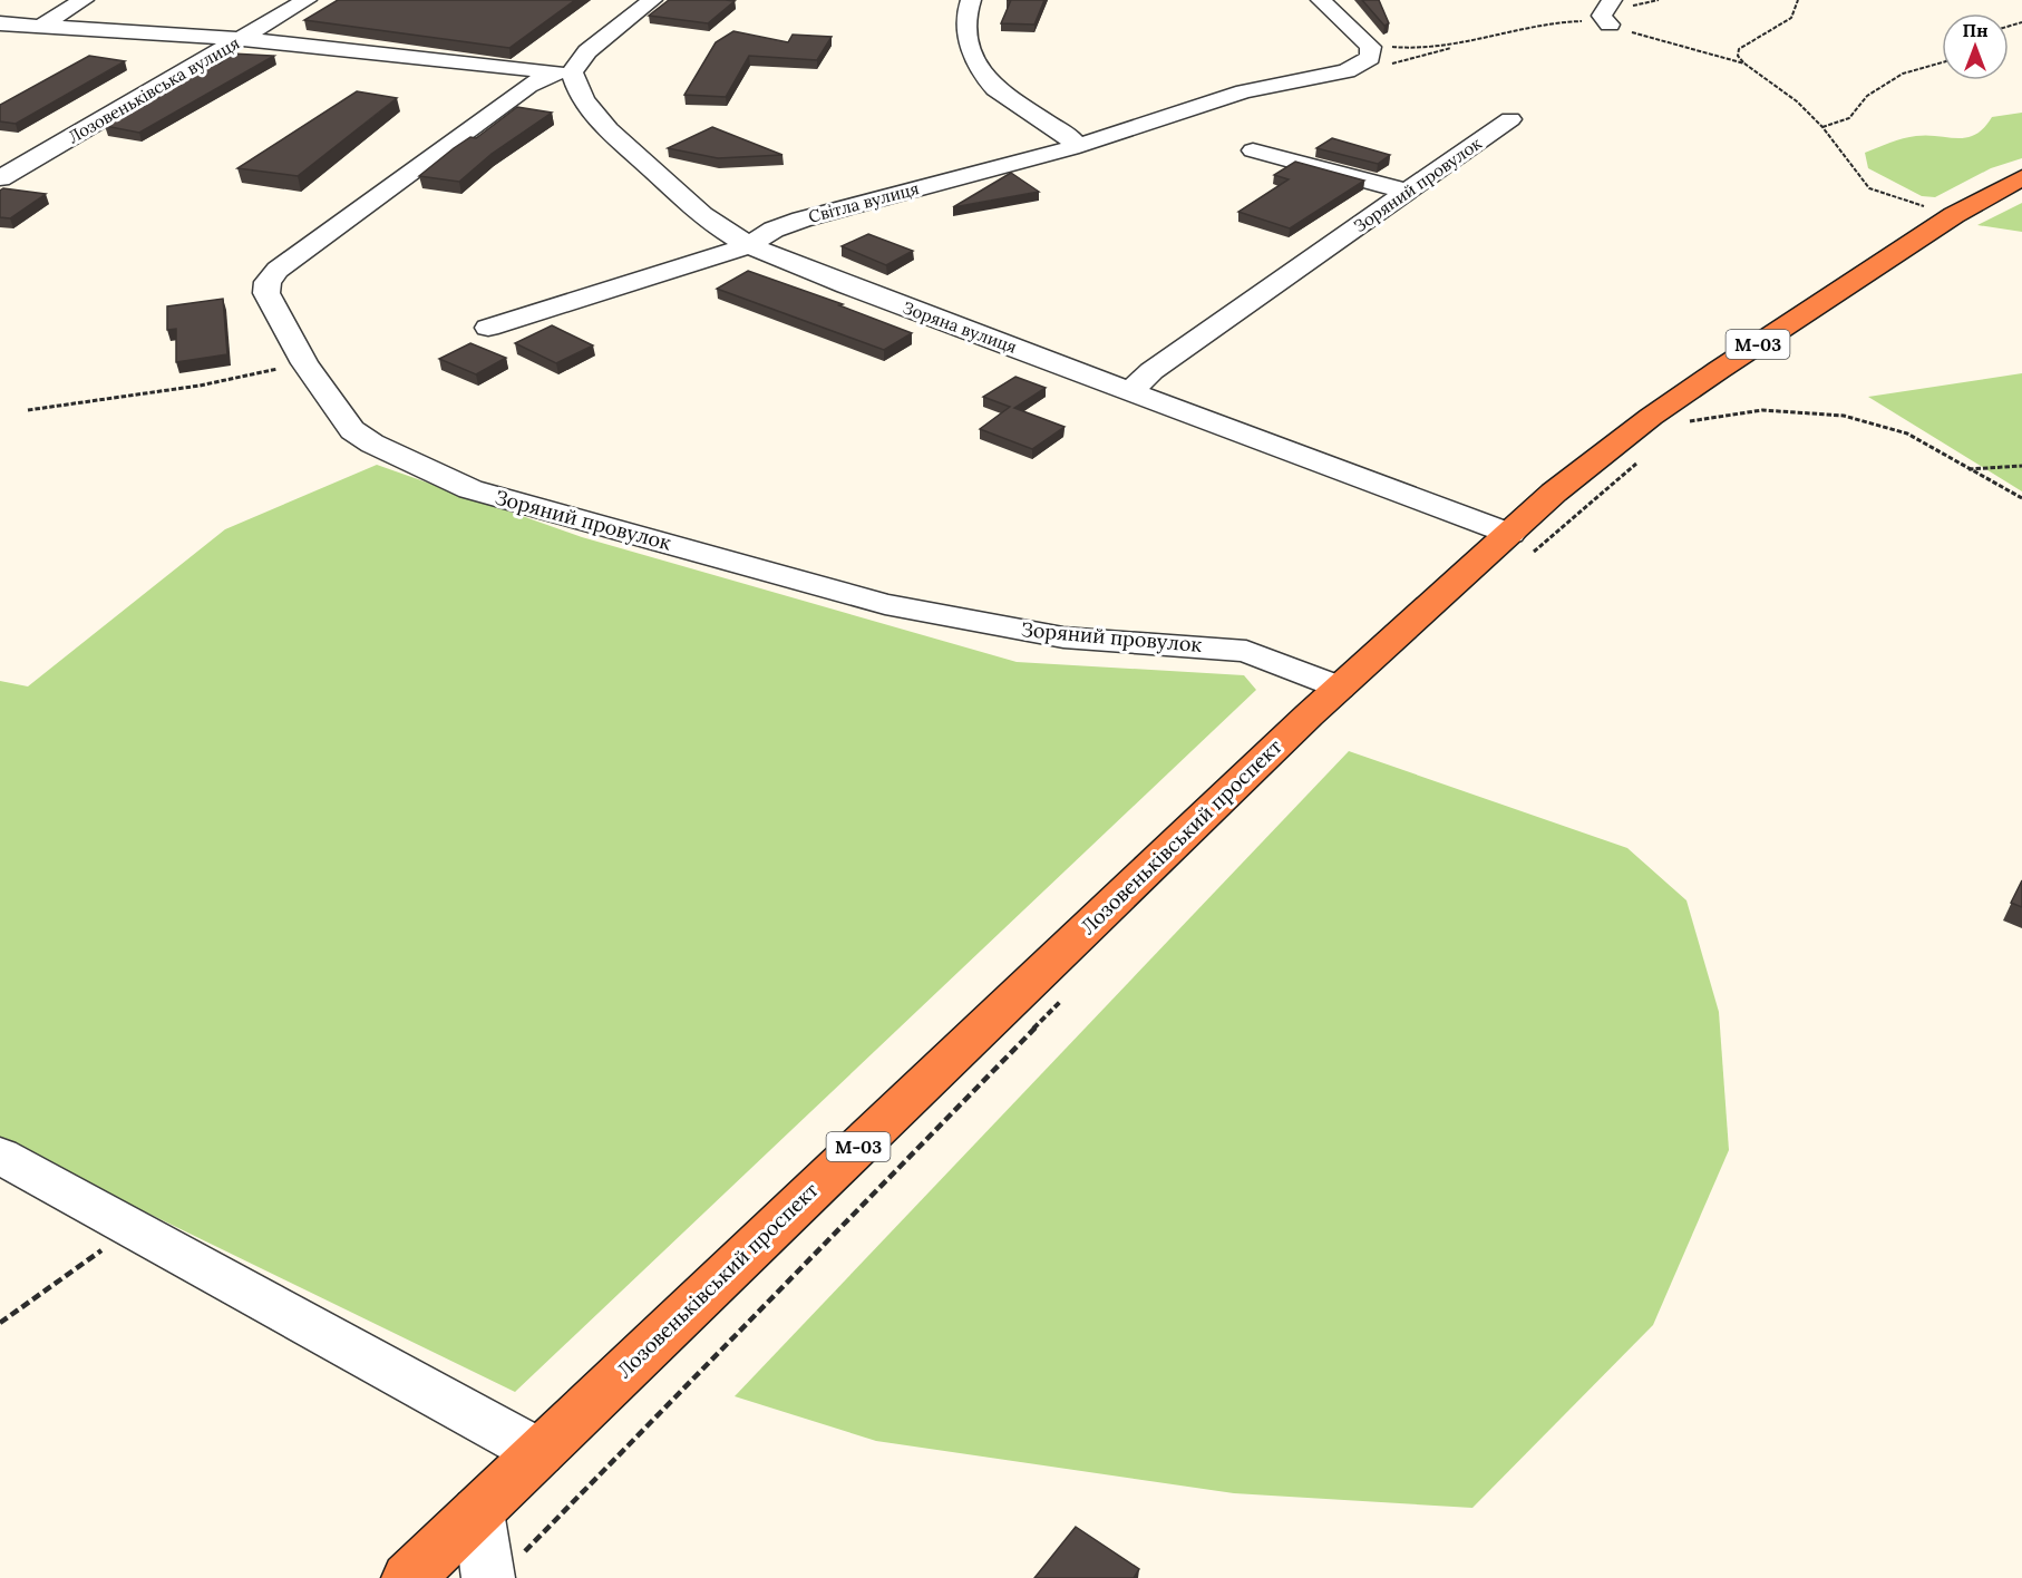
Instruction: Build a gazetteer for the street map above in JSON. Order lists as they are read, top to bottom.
{
  "streets": {
    "highway": ["М-03", "Лозовеньківський проспект"],
    "street": [
      "Лозовеньківська вулиця",
      "Зоряний провулок",
      "Світла вулиця",
      "Зоряна вулиця"
    ]
  },
  "crossings": [
    ["Зоряний провулок", "Зоряна вулиця"],
    ["Зоряний провулок", "Лозовеньківський проспект"],
    ["Світла вулиця", "Зоряна вулиця"],
    ["Зоряна вулиця", "Лозовеньківський проспект"]
  ],
  "north": "top"
}
